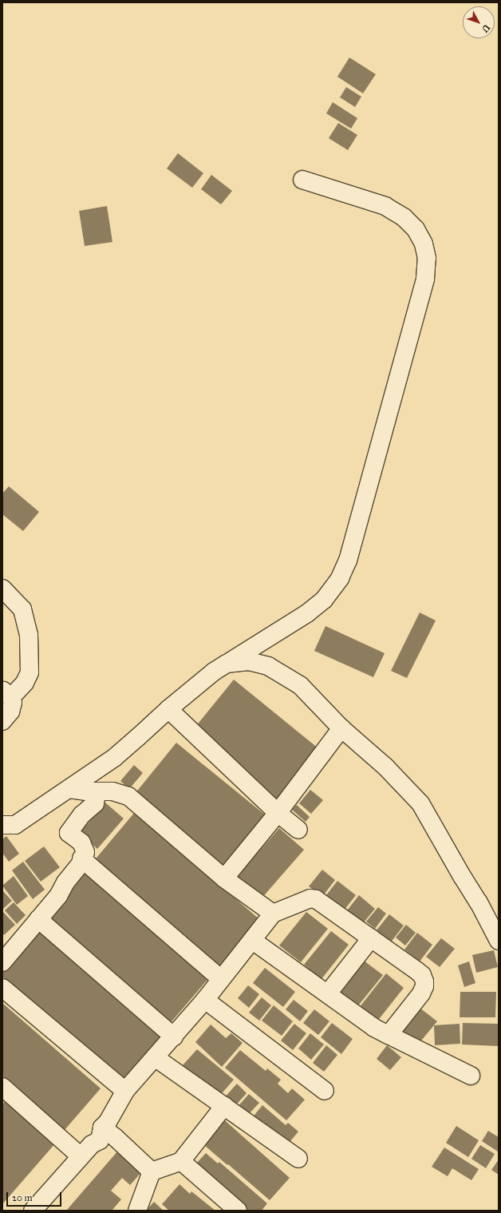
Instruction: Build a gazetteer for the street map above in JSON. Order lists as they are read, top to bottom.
{
  "scale_bar": "20 m",
  "north": "bottom right"
}
